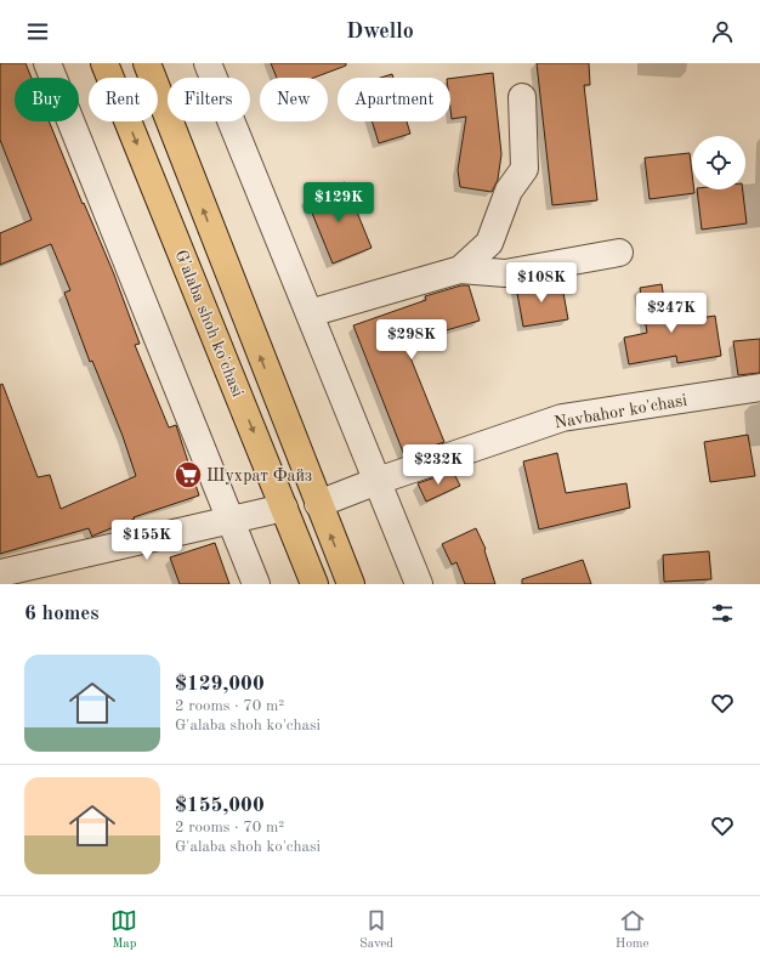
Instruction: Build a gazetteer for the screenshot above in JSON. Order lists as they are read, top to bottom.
{
  "streets": {
    "main road": ["G'alaba shoh ko'chasi"],
    "street": ["Navbahor ko'chasi"]
  },
  "crossings": [
    ["G'alaba shoh ko'chasi", "Navbahor ko'chasi"]
  ],
  "places": {
    "supermarket": ["Шухрат Файз"]
  },
  "page": {
    "header": "Dwello",
    "chip": [
      "Buy",
      "Rent",
      "Filters",
      "New",
      "Apartment"
    ],
    "price": [
      "$129K",
      "$108K",
      "$247K",
      "$298K",
      "$232K",
      "$155K"
    ],
    "heading": "6 homes",
    "list": [
      {
        "name": "$129,000",
        "note": "2 rooms · 70 m² · G'alaba shoh ko'chasi"
      },
      {
        "name": "$155,000",
        "note": "2 rooms · 70 m² · G'alaba shoh ko'chasi"
      }
    ],
    "tabs": ["Map", "Saved", "Home"]
  }
}
